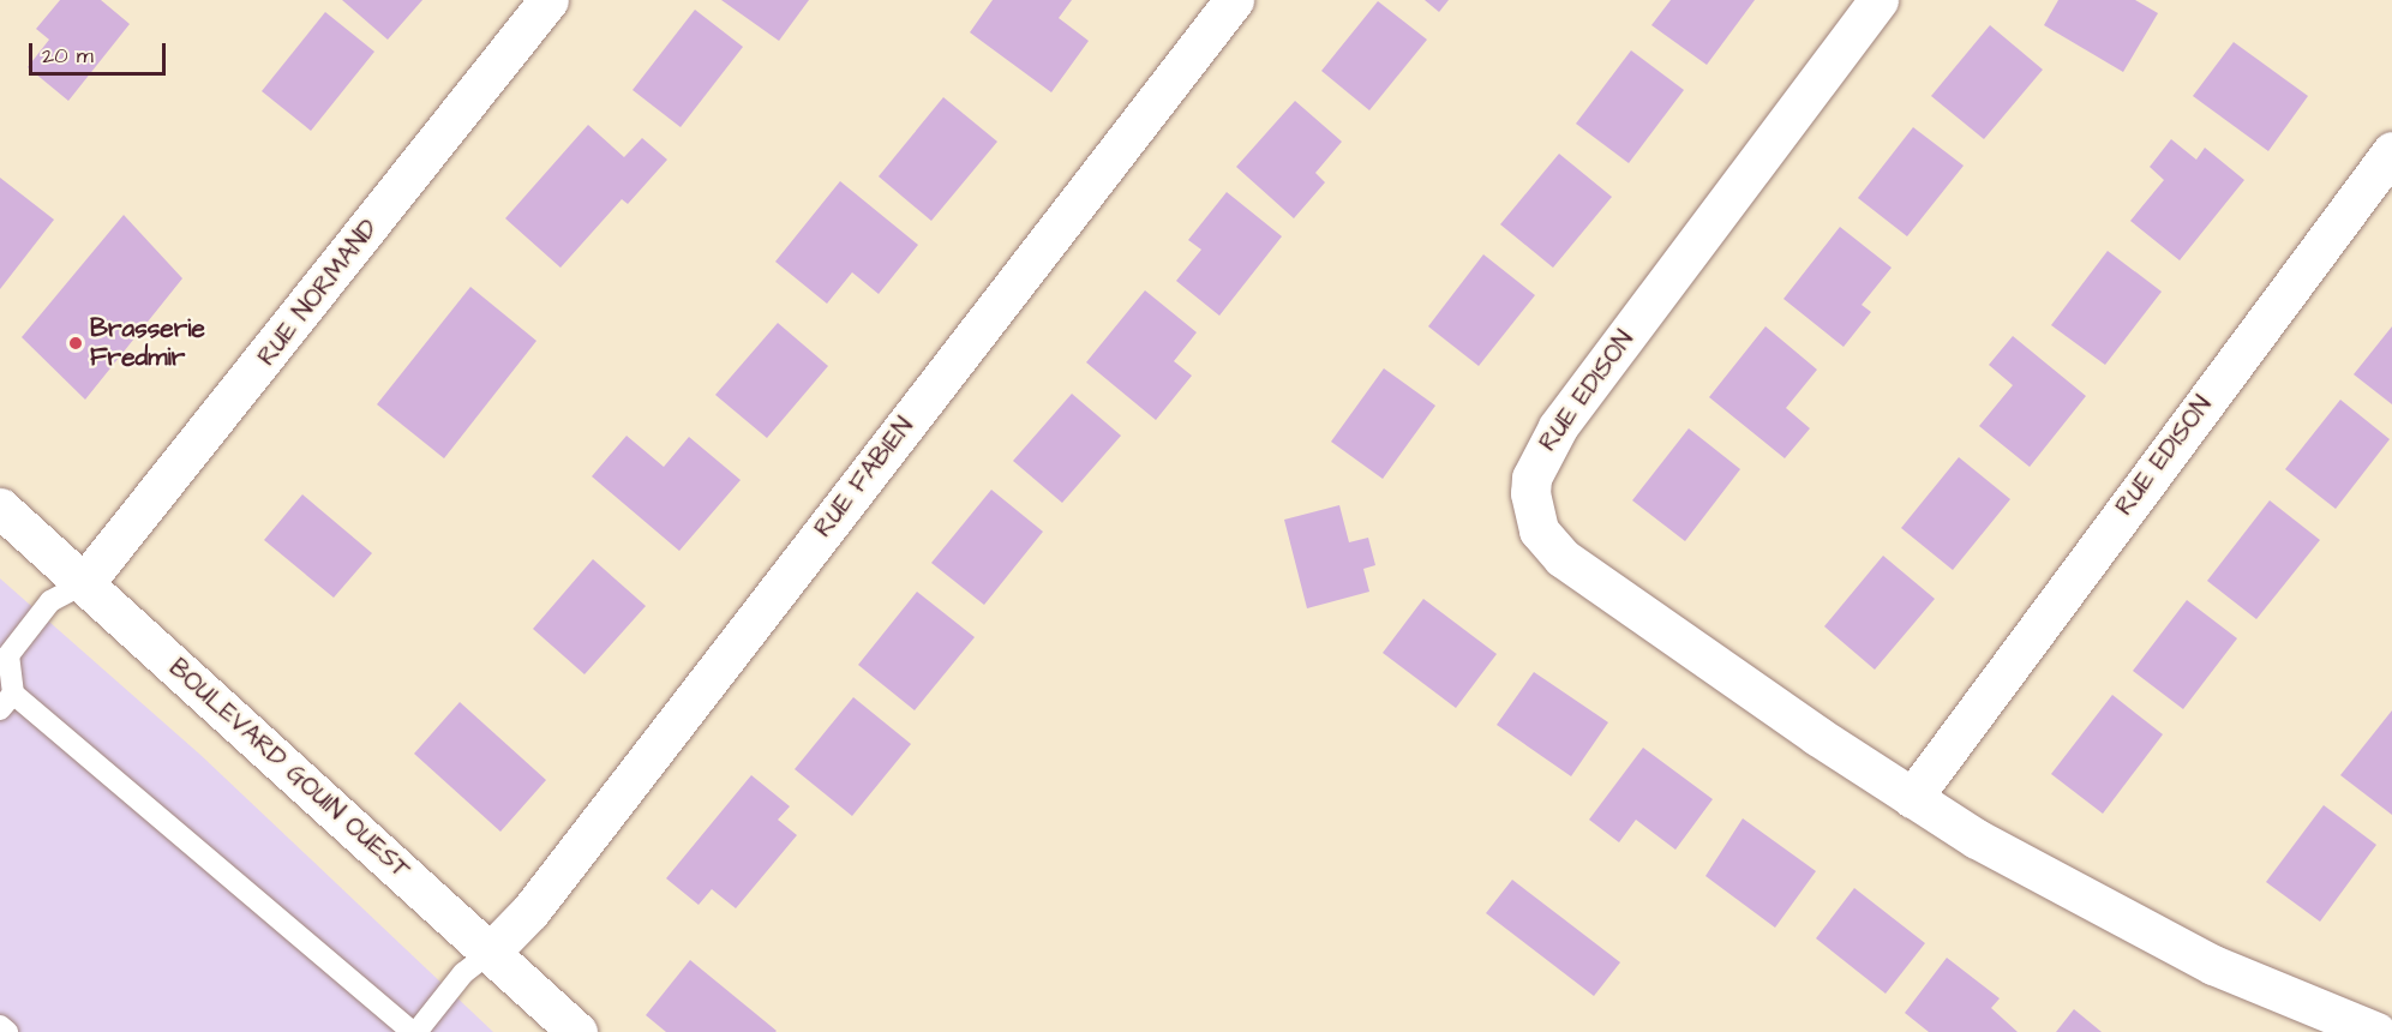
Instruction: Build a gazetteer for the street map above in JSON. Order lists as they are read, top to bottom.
{
  "streets": {
    "street": [
      "RUE NORMAND",
      "RUE EDISON",
      "RUE FABIEN",
      "BOULEVARD GOUIN OUEST"
    ]
  },
  "crossings": [
    ["RUE NORMAND", "BOULEVARD GOUIN OUEST"],
    ["RUE FABIEN", "BOULEVARD GOUIN OUEST"]
  ],
  "places": ["Brasserie Fredmir"],
  "scale_bar": "20 m"
}
